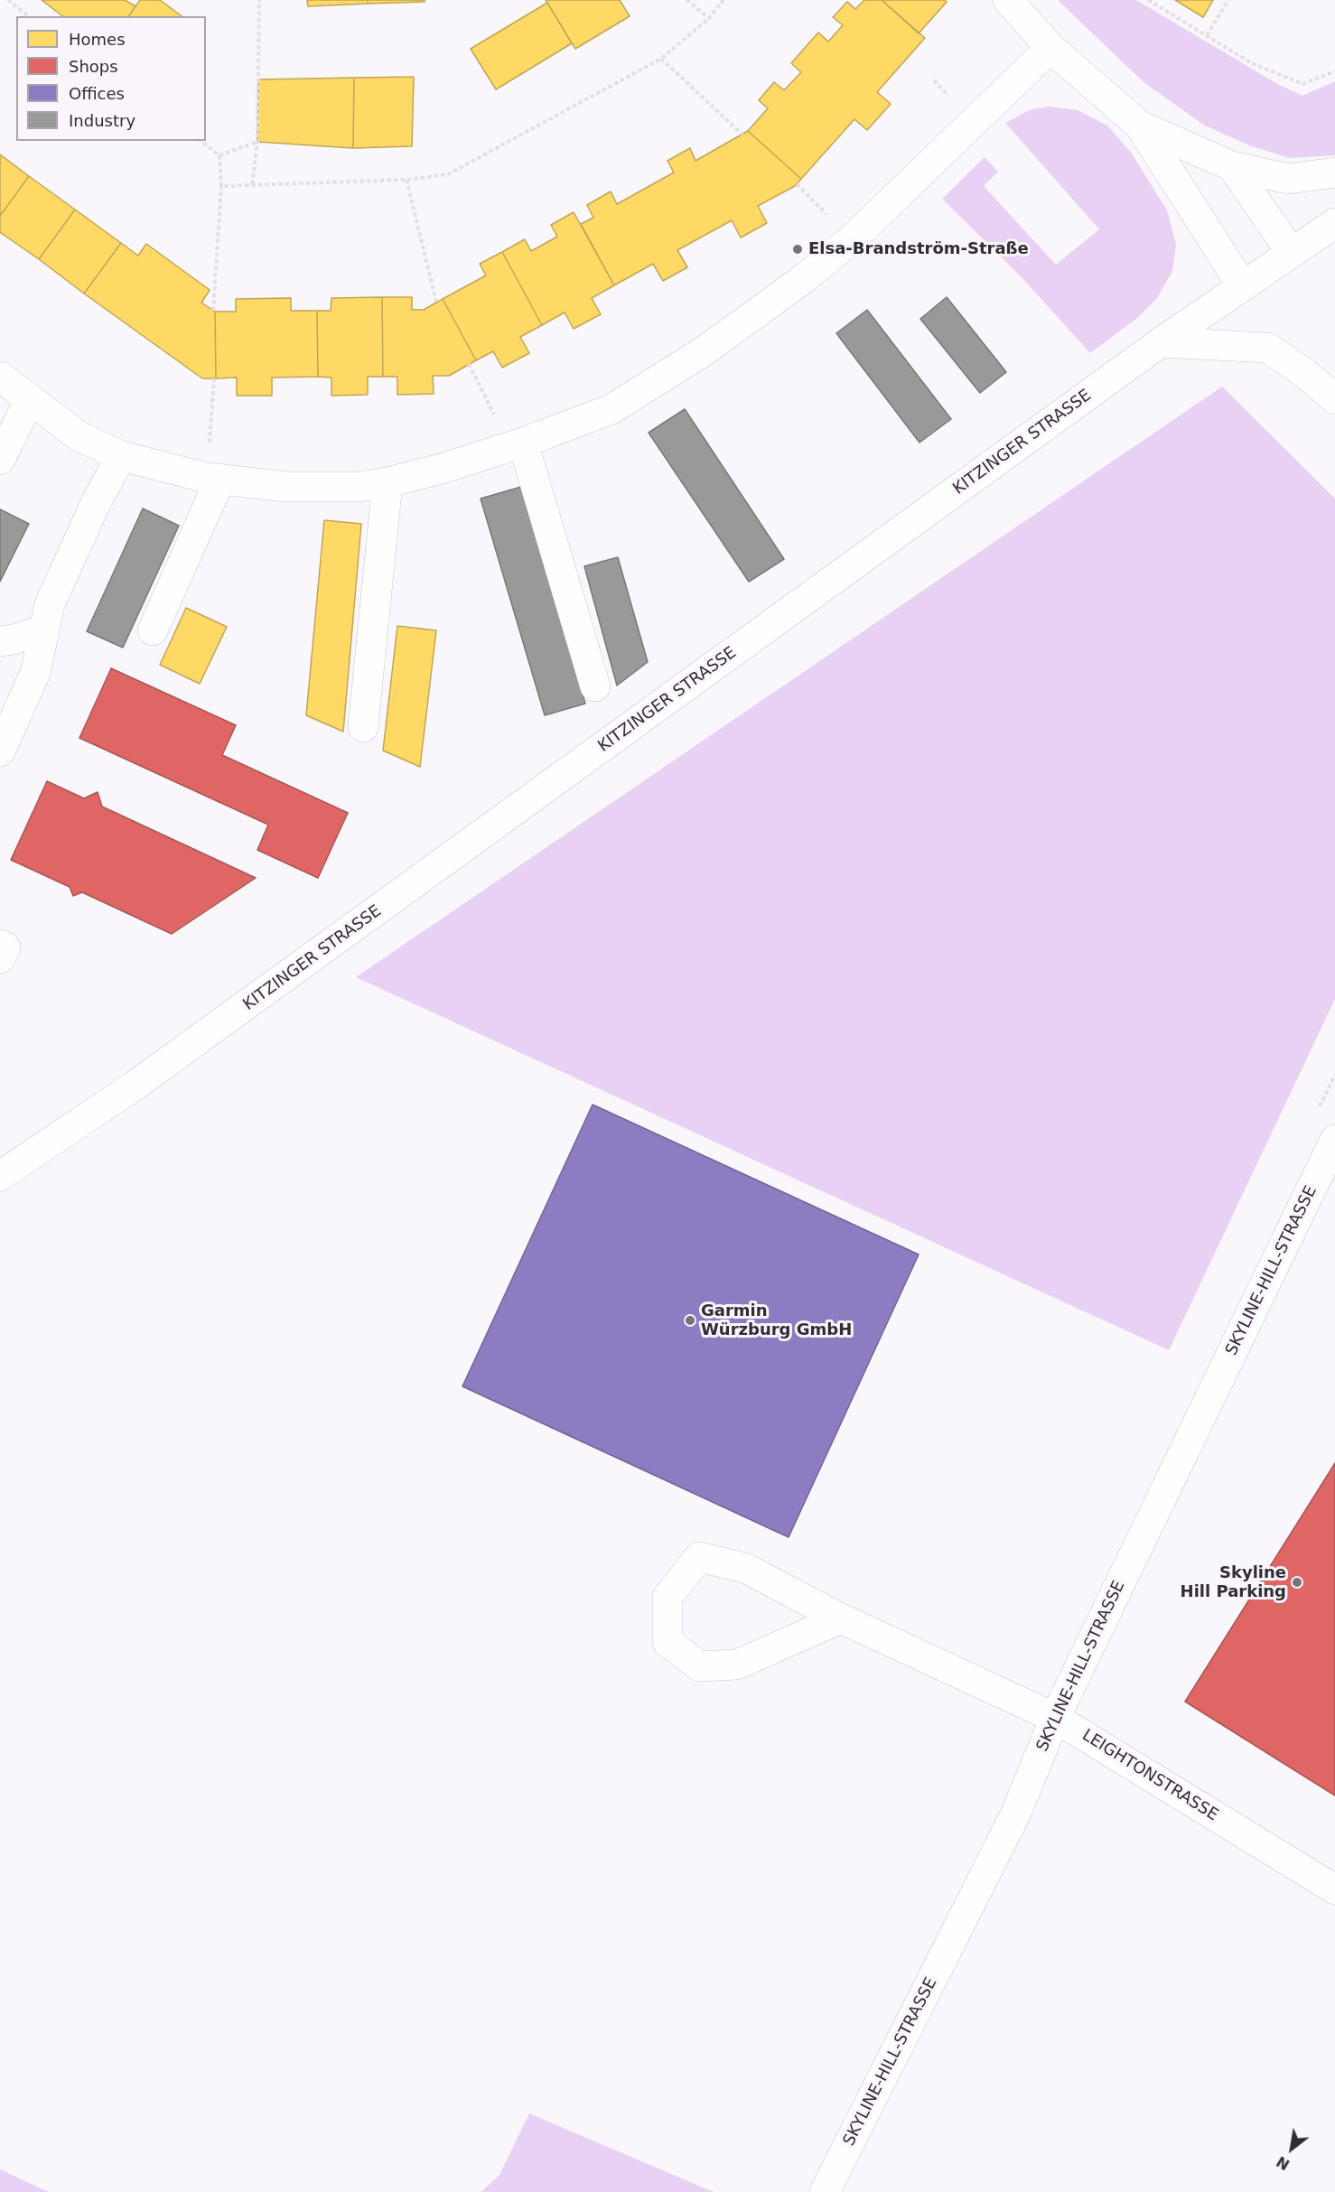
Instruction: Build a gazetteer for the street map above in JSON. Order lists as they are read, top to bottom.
{
  "streets": {
    "street": ["KITZINGER STRASSE", "SKYLINE-HILL-STRASSE", "LEIGHTONSTRASSE"]
  },
  "crossings": [
    ["SKYLINE-HILL-STRASSE", "LEIGHTONSTRASSE"]
  ],
  "places": ["Elsa-Brandström-Straße", "Garmin Würzburg GmbH", "Skyline Hill Parking"],
  "legend": [
    "Homes",
    "Shops",
    "Offices",
    "Industry"
  ],
  "north": "bottom left"
}
